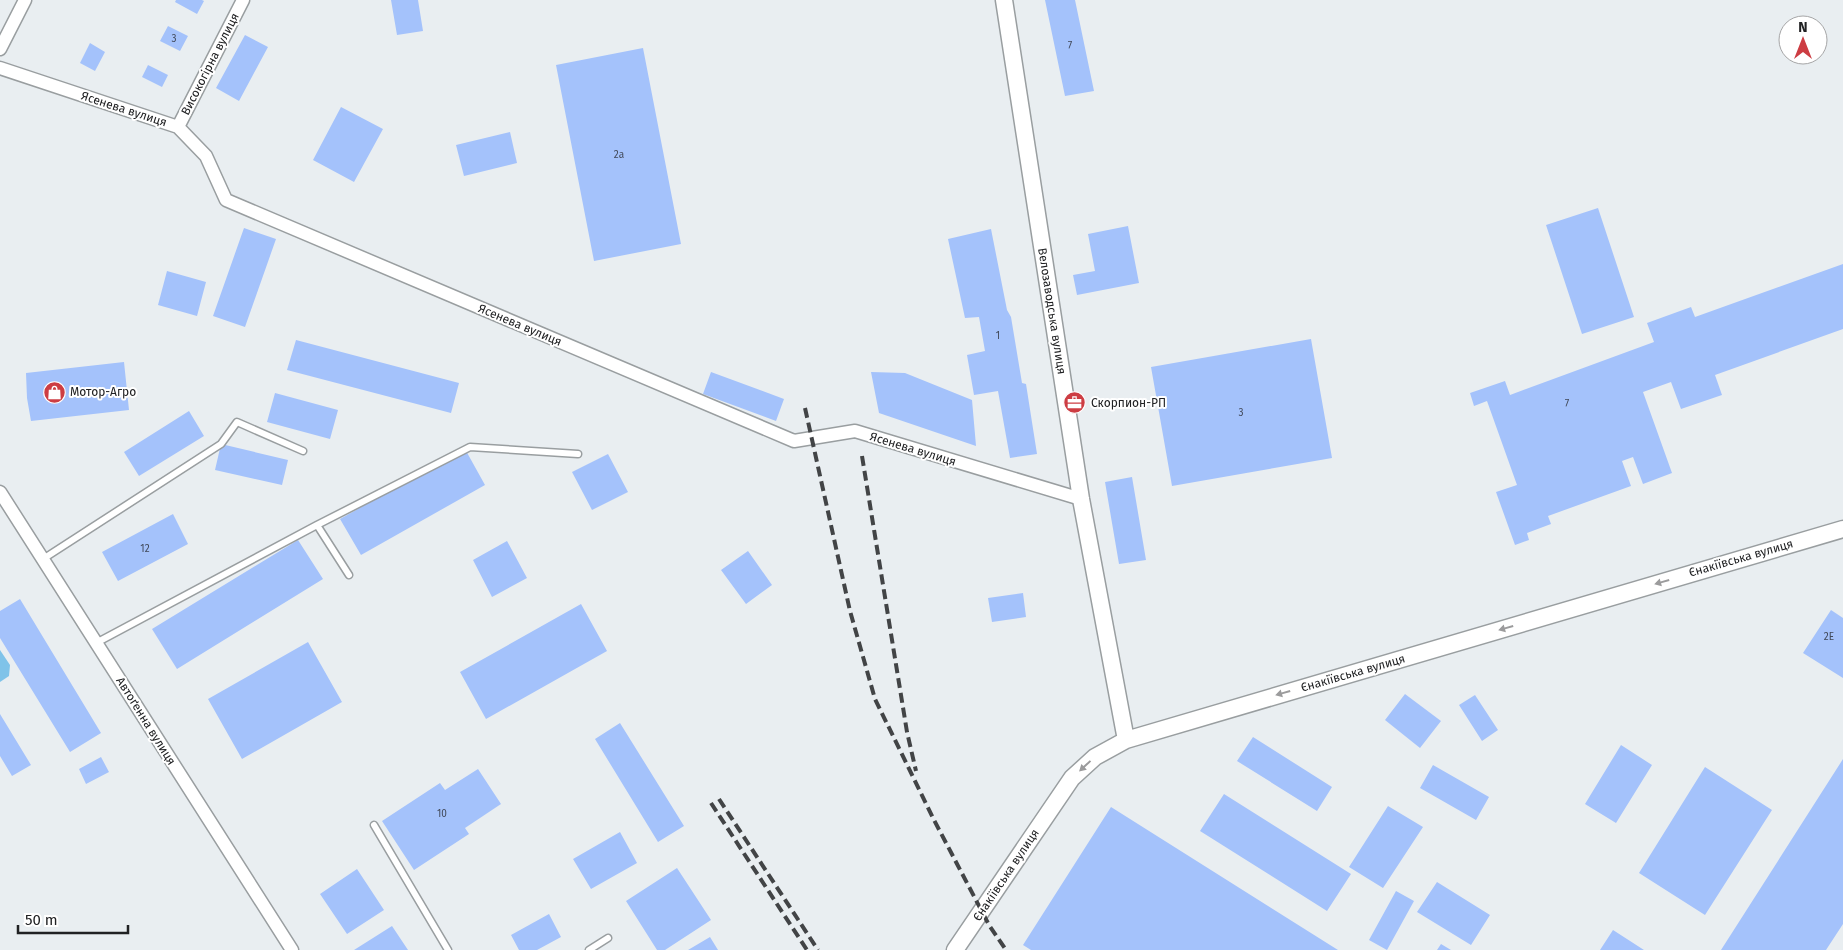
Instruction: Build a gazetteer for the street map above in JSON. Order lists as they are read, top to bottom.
{
  "streets": {
    "street": [
      "Високогірна вулиця",
      "Ясенева вулиця",
      "Велозаводська вулиця",
      "Єнакіївська вулиця",
      "Автоґенна вулиця"
    ]
  },
  "crossings": [
    ["Високогірна вулиця", "Ясенева вулиця"],
    ["Ясенева вулиця", "Велозаводська вулиця"],
    ["Велозаводська вулиця", "Єнакіївська вулиця"]
  ],
  "one_way": ["Єнакіївська вулиця"],
  "places": {
    "shop": ["Мотор-Агро"],
    "office": ["Скорпион-РП"]
  },
  "house_numbers": [
    "3",
    "7",
    "2а",
    "1",
    "7",
    "3",
    "12",
    "2Е",
    "10"
  ],
  "scale_bar": "50 m",
  "north": "top"
}
